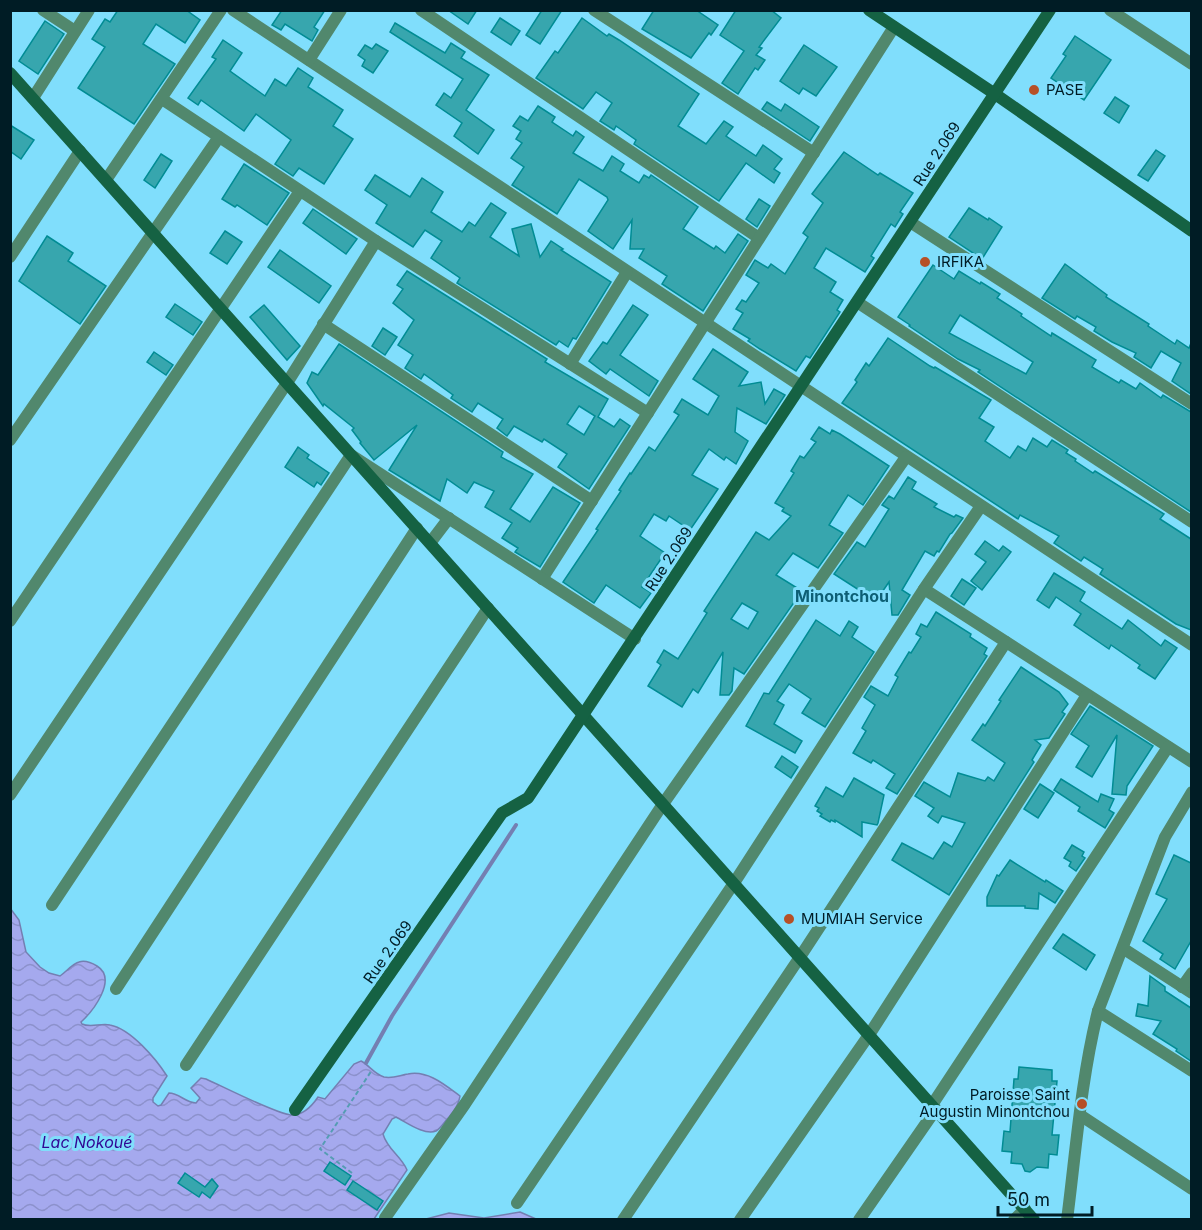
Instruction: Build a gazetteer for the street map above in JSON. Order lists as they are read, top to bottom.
{
  "streets": {
    "street": ["Rue 2.069"]
  },
  "districts": ["Minontchou"],
  "water": ["Lac Nokoué"],
  "places": [
    "PASE",
    "IRFIKA",
    "MUMIAH Service",
    "Paroisse Saint Augustin Minontchou"
  ],
  "scale_bar": "50 m"
}
